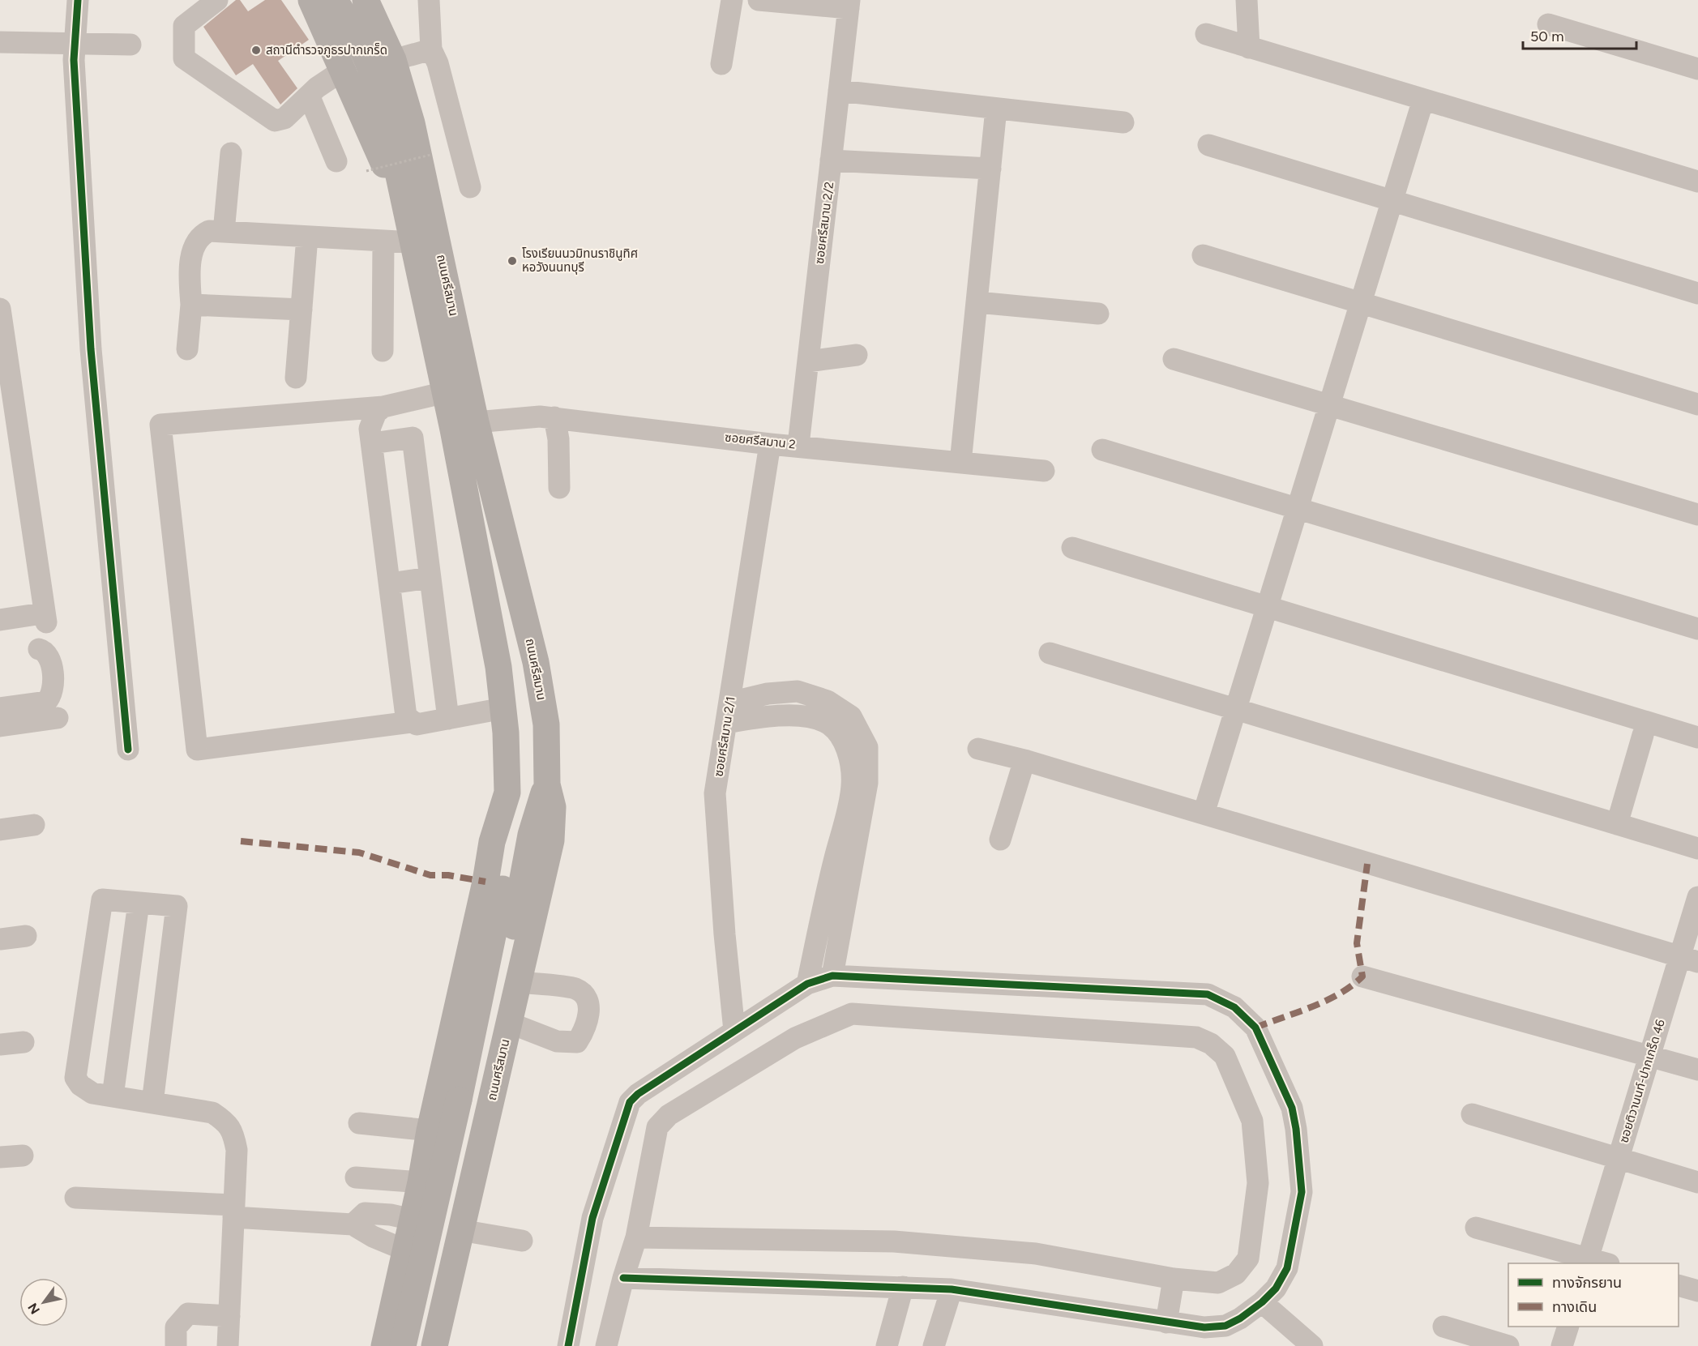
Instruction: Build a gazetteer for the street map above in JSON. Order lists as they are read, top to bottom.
{
  "streets": {
    "main road": ["ถนนศรีสมาน"],
    "street": [
      "ซอยศรีสมาน 2/2",
      "ซอยศรีสมาน 2",
      "ซอยศรีสมาน 2/1",
      "ซอยติวานนท์-ปากเกร็ด 46"
    ]
  },
  "crossings": [
    ["ซอยศรีสมาน 2/2", "ซอยศรีสมาน 2"],
    ["ถนนศรีสมาน", "ซอยศรีสมาน 2"],
    ["ซอยศรีสมาน 2", "ซอยศรีสมาน 2/1"]
  ],
  "places": ["สถานีตำรวจภูธรปากเกร็ด", "โรงเรียนนวมิทนราชินูทิศ หอวังนนทบุรี"],
  "legend": ["ทางจักรยาน", "ทางเดิน"],
  "scale_bar": "50 m",
  "north": "bottom left"
}
